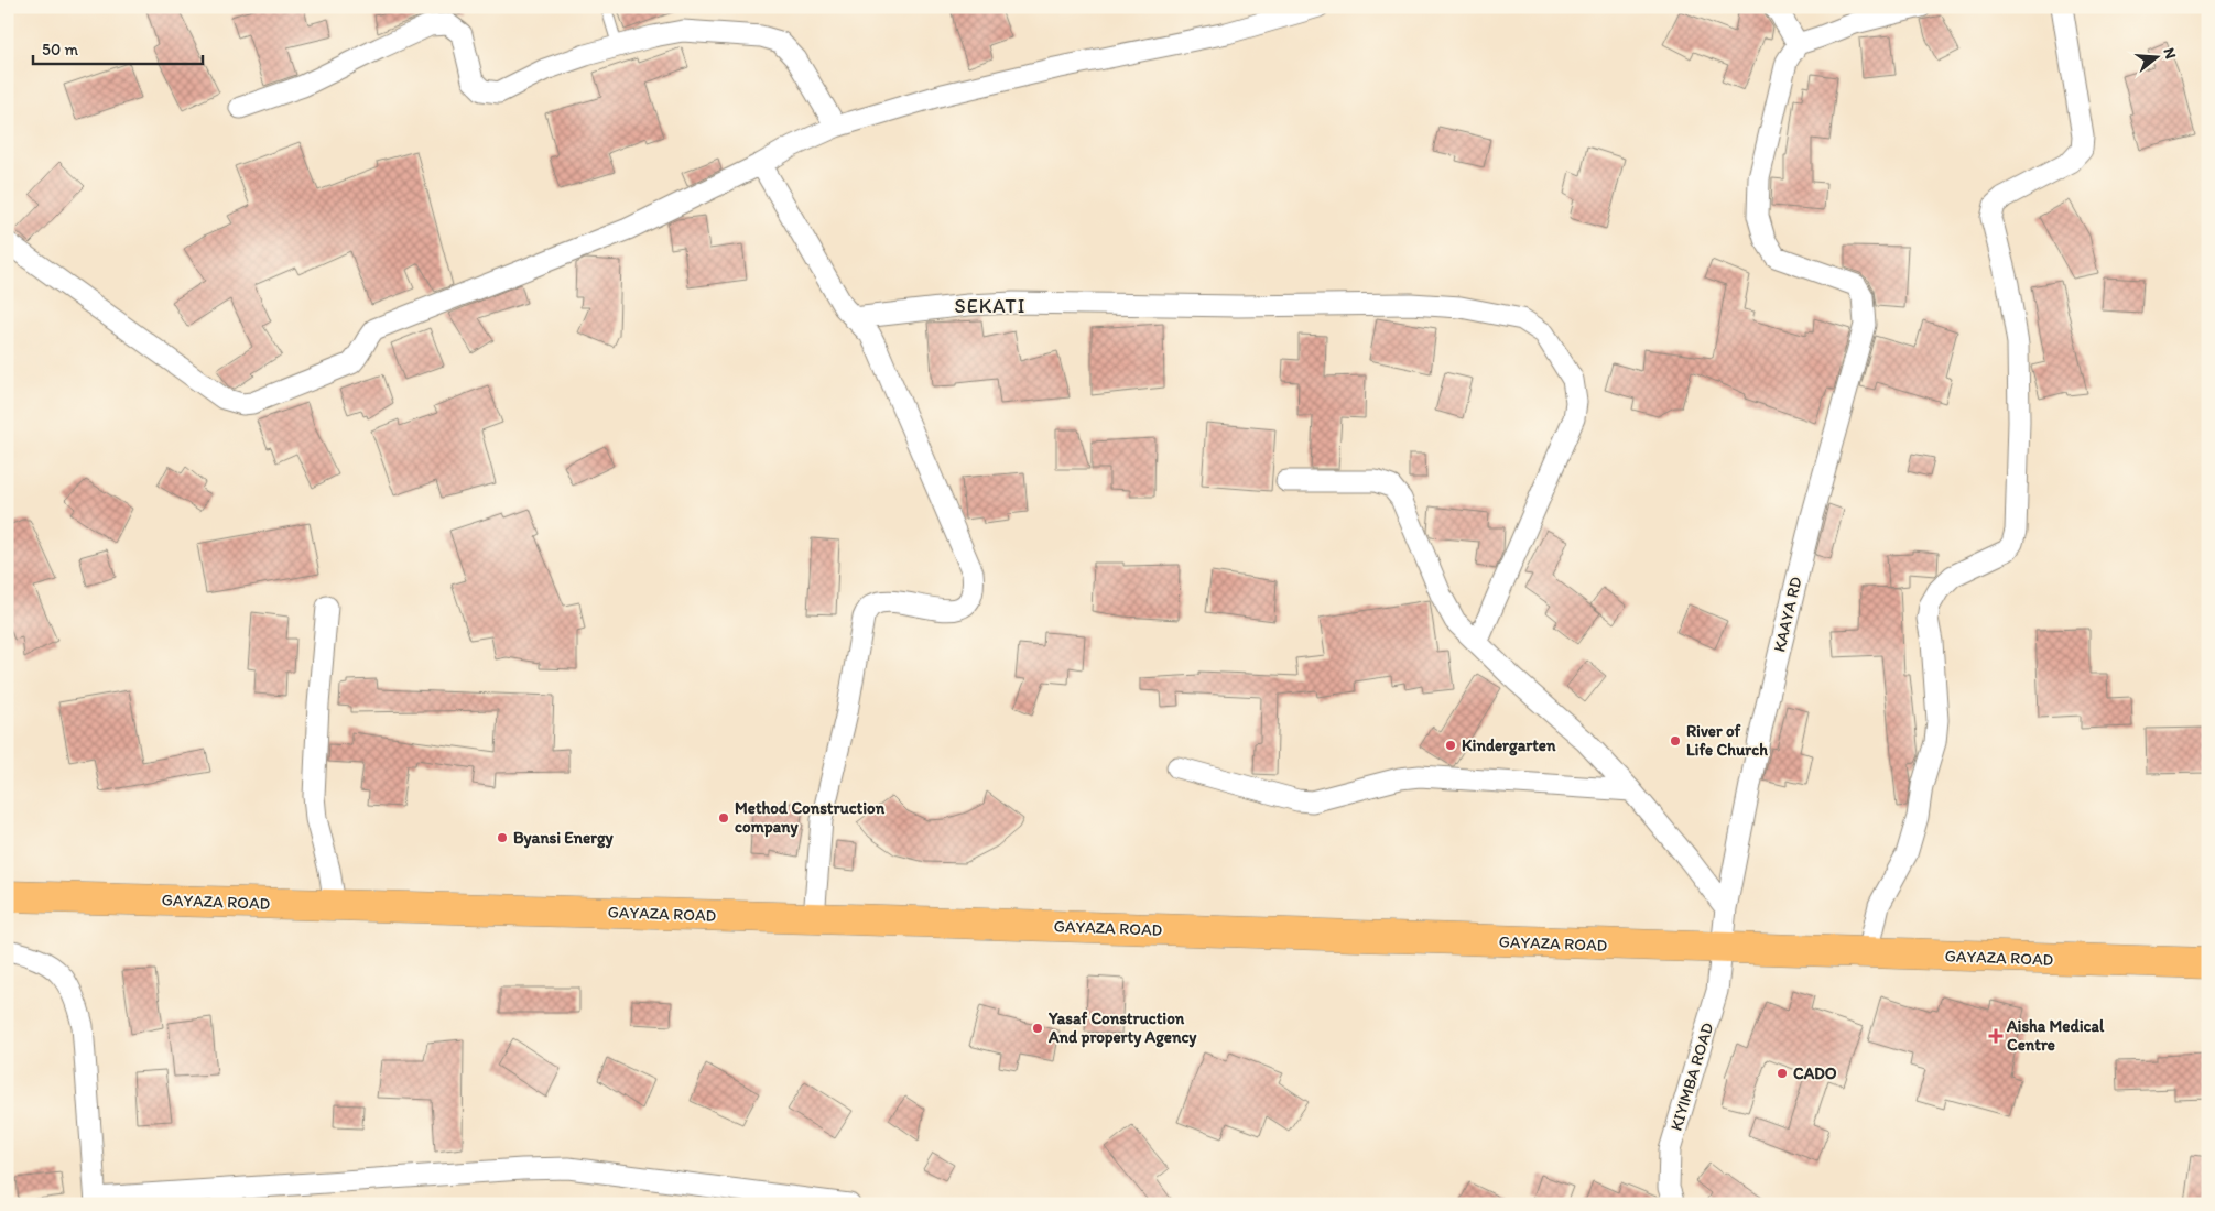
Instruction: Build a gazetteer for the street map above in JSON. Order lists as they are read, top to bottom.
{
  "streets": {
    "main road": ["GAYAZA ROAD"],
    "street": ["KAAYA RD", "KIYIMBA ROAD"]
  },
  "crossings": [
    ["KAAYA RD", "GAYAZA ROAD"],
    ["KAAYA RD", "KIYIMBA ROAD"],
    ["GAYAZA ROAD", "KIYIMBA ROAD"]
  ],
  "districts": ["SEKATI"],
  "places": {
    "other": [
      "River of Life Church",
      "Kindergarten",
      "Method Construction company",
      "Byansi Energy",
      "Yasaf Construction And property Agency",
      "CADO"
    ],
    "health": ["Aisha Medical Centre"]
  },
  "scale_bar": "50 m",
  "north": "right"
}
